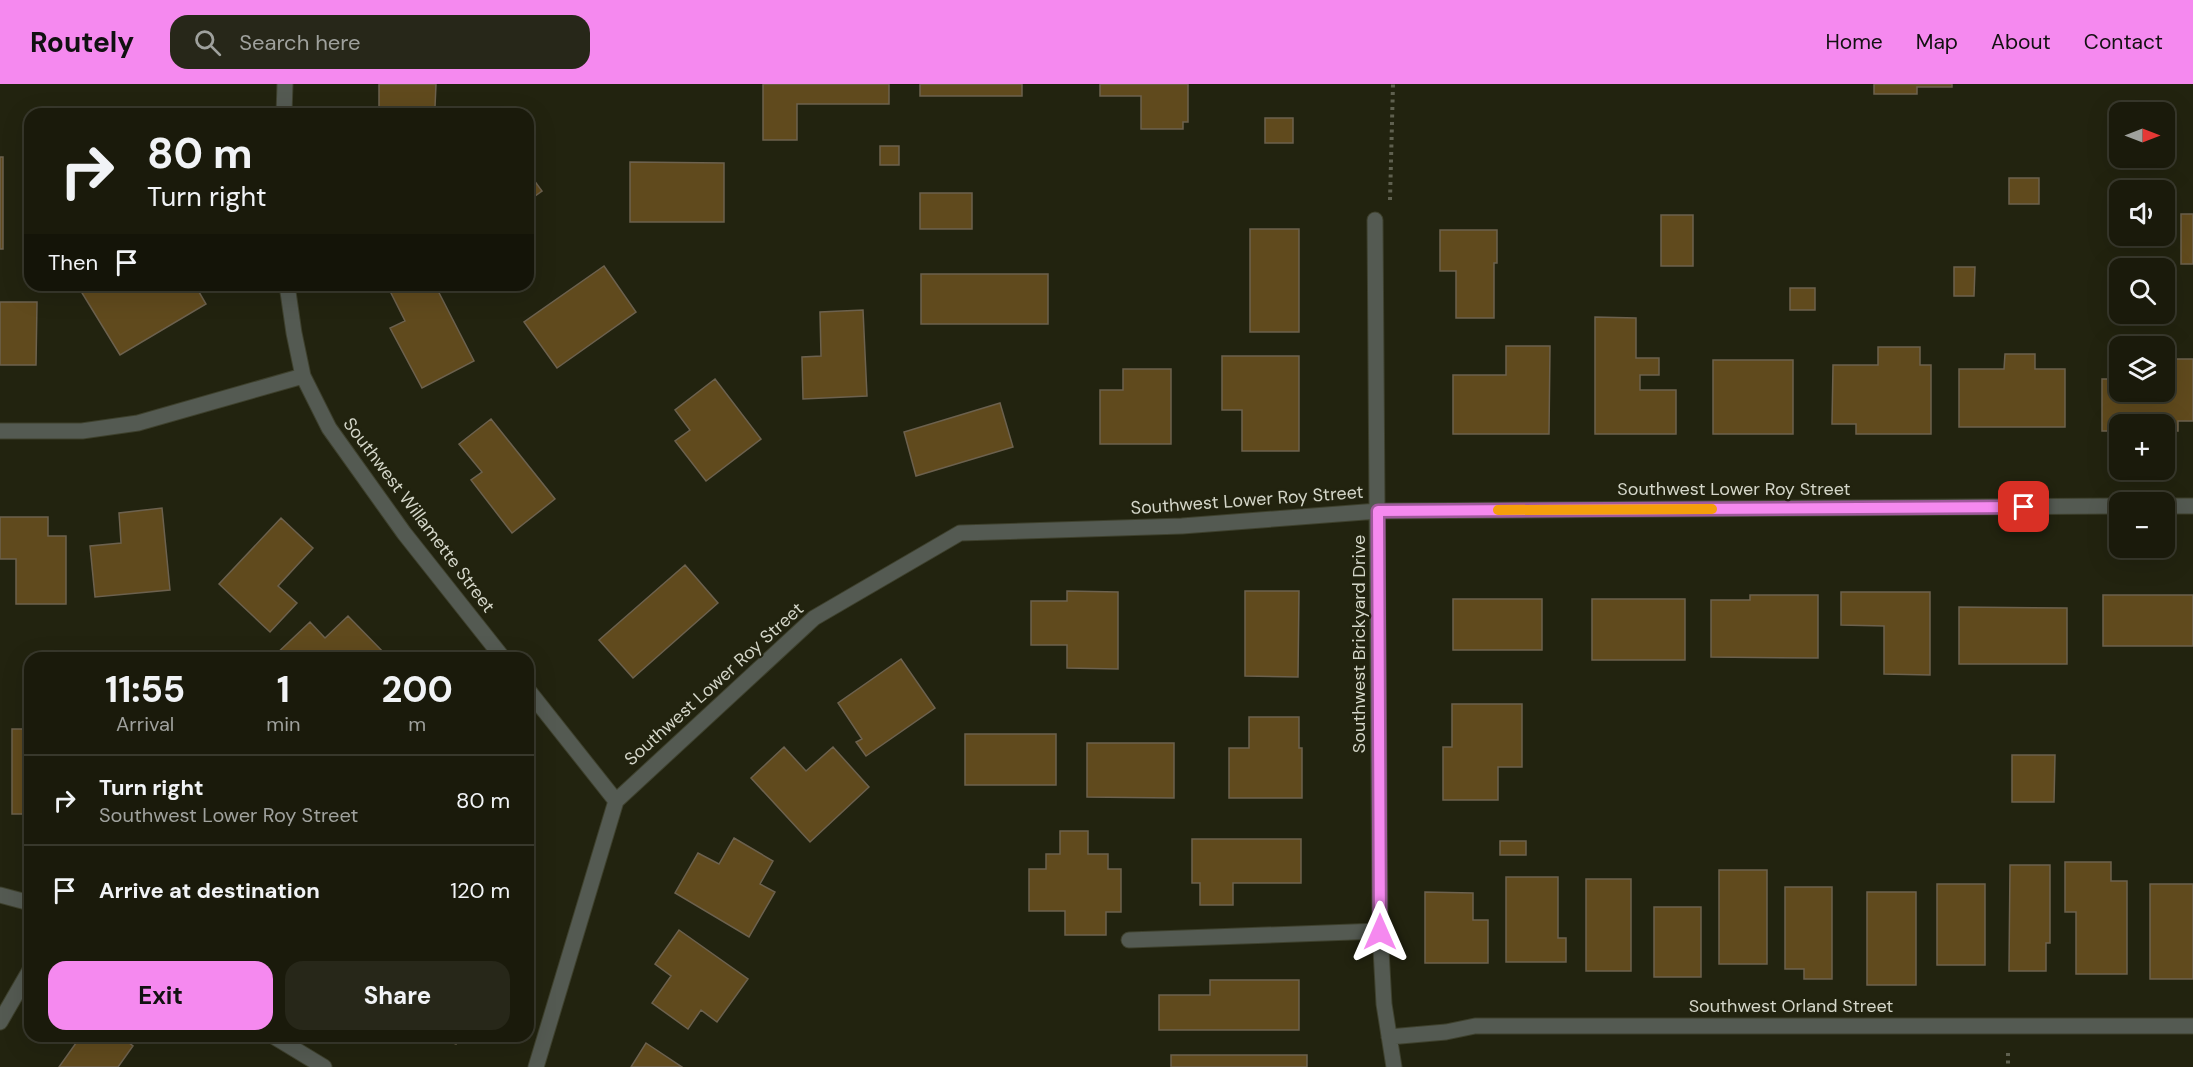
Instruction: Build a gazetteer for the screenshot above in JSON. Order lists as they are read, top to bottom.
{
  "streets": {
    "street": [
      "Southwest Lower Roy Street",
      "Southwest Willamette Street",
      "Southwest Brickyard Drive",
      "Southwest Orland Street"
    ]
  },
  "crossings": [
    ["Southwest Lower Roy Street", "Southwest Brickyard Drive"],
    ["Southwest Brickyard Drive", "Southwest Orland Street"]
  ],
  "north": "right",
  "page": {
    "header": "Routely",
    "search": "Search here",
    "nav": [
      "Home",
      "Map",
      "About",
      "Contact"
    ],
    "map_buttons": ["+", "−"],
    "turn": ["80 m", "Turn right"],
    "then": "Then",
    "eta": [
      "11:55",
      "Arrival",
      "1",
      "min",
      "200",
      "m"
    ],
    "list": [
      {
        "name": "Turn right",
        "note": "Southwest Lower Roy Street",
        "value": "80 m"
      },
      {
        "name": "Arrive at destination",
        "value": "120 m"
      }
    ],
    "buttons": ["Exit", "Share"]
  }
}
